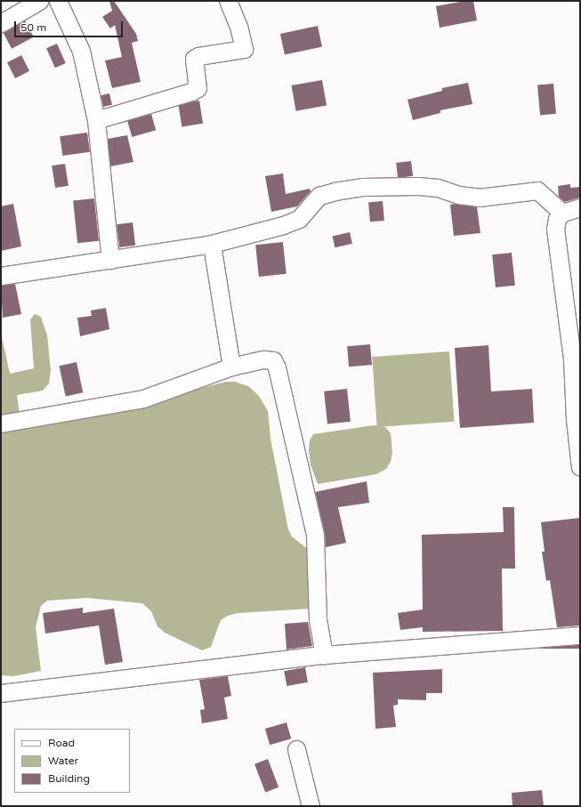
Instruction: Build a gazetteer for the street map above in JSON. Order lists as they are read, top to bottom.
{
  "legend": ["Road", "Water", "Building"],
  "scale_bar": "50 m"
}
